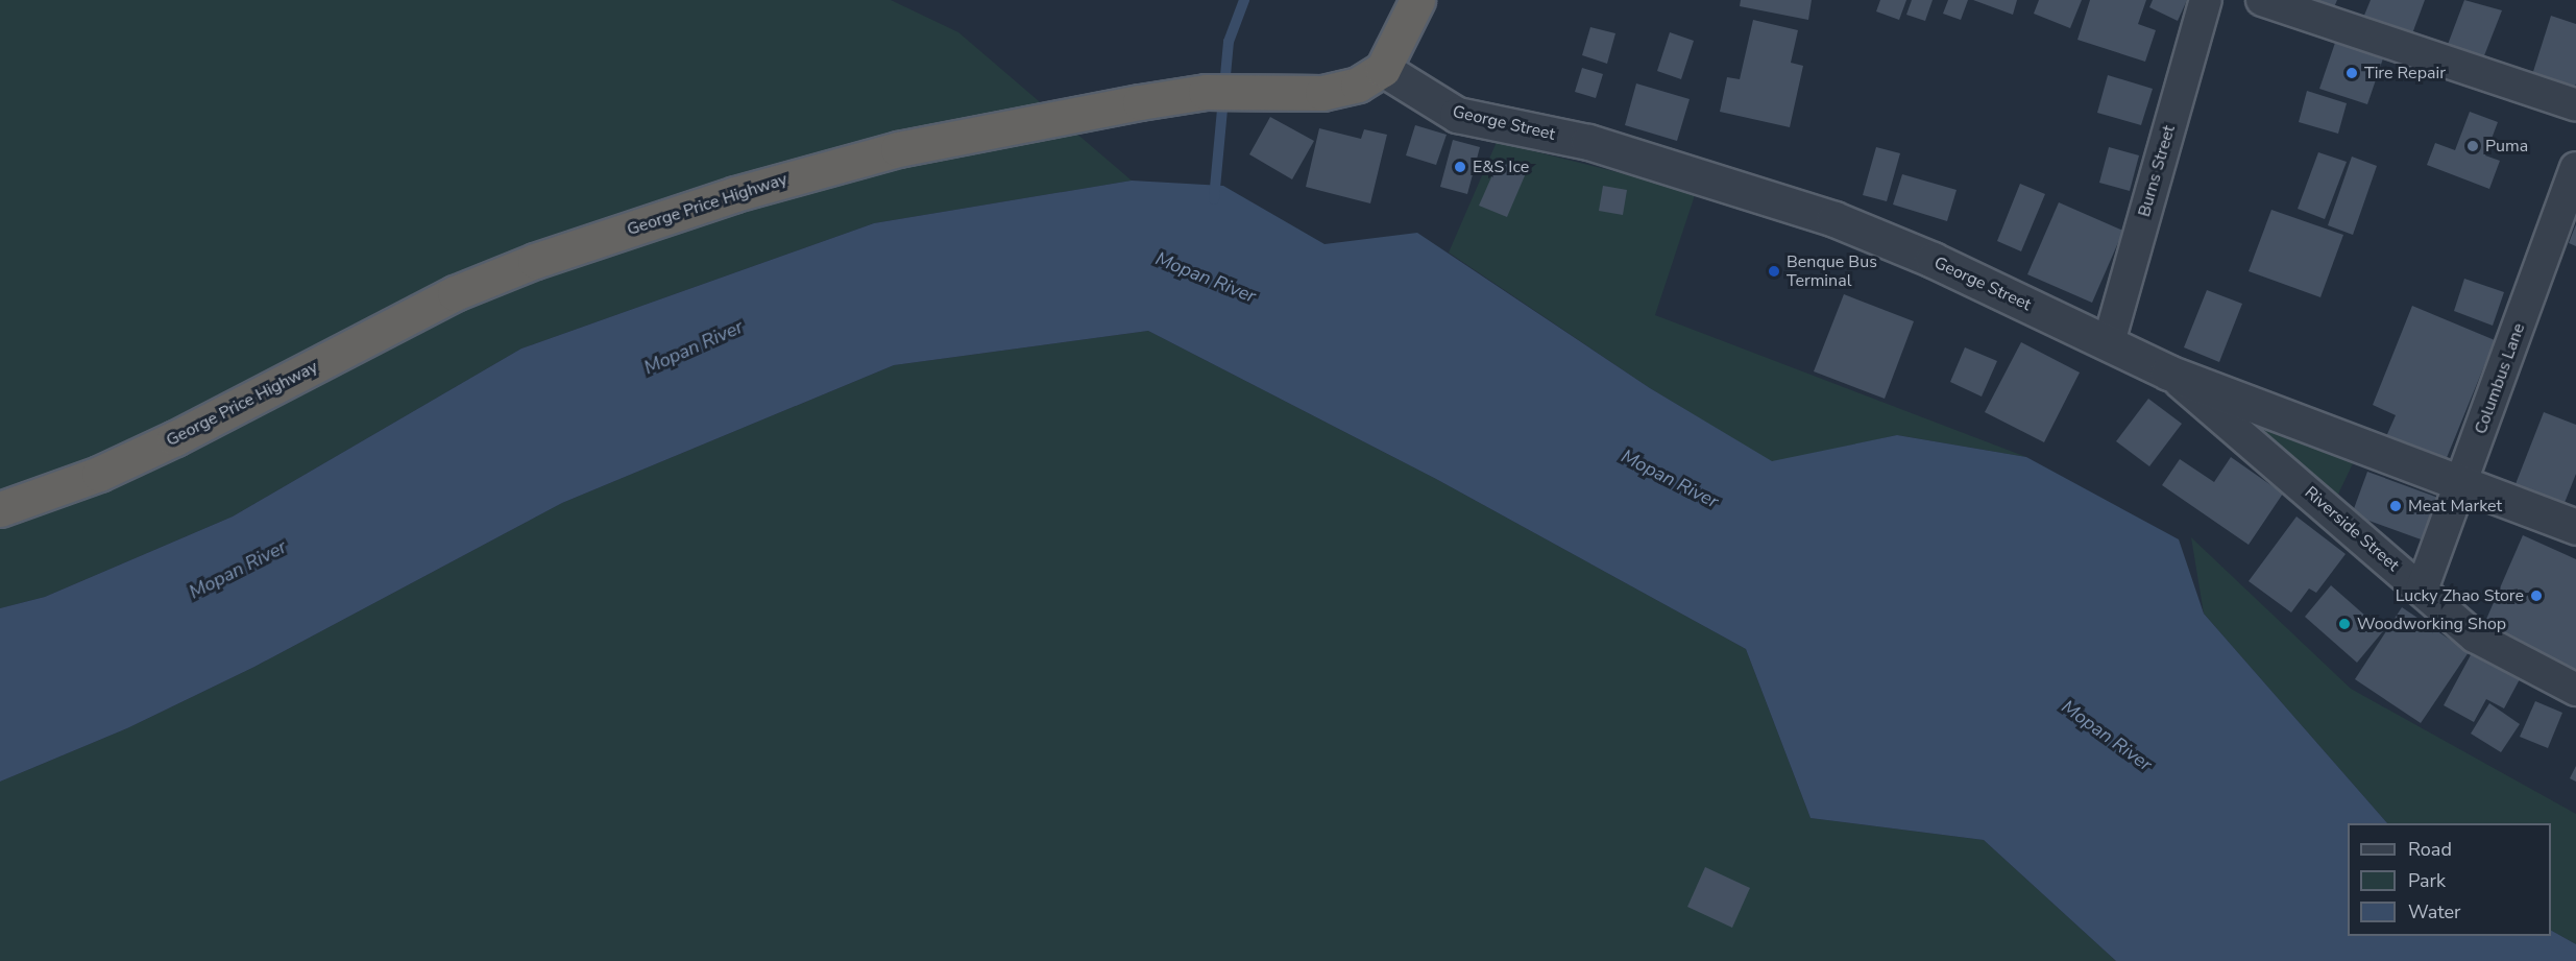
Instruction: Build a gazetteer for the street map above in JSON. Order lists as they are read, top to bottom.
{
  "streets": {
    "highway": ["George Price Highway"],
    "street": [
      "George Street",
      "Burns Street",
      "Columbus Lane",
      "Riverside Street"
    ]
  },
  "crossings": [
    ["George Street", "Burns Street"],
    ["George Street", "George Price Highway"],
    ["George Street", "Columbus Lane"],
    ["George Street", "Riverside Street"],
    ["Columbus Lane", "Riverside Street"]
  ],
  "water": ["Mopan River"],
  "places": [
    "Tire Repair",
    "Puma",
    "E&S Ice",
    "Benque Bus Terminal",
    "Meat Market",
    "Lucky Zhao Store",
    "Woodworking Shop"
  ],
  "legend": ["Road", "Park", "Water"]
}
